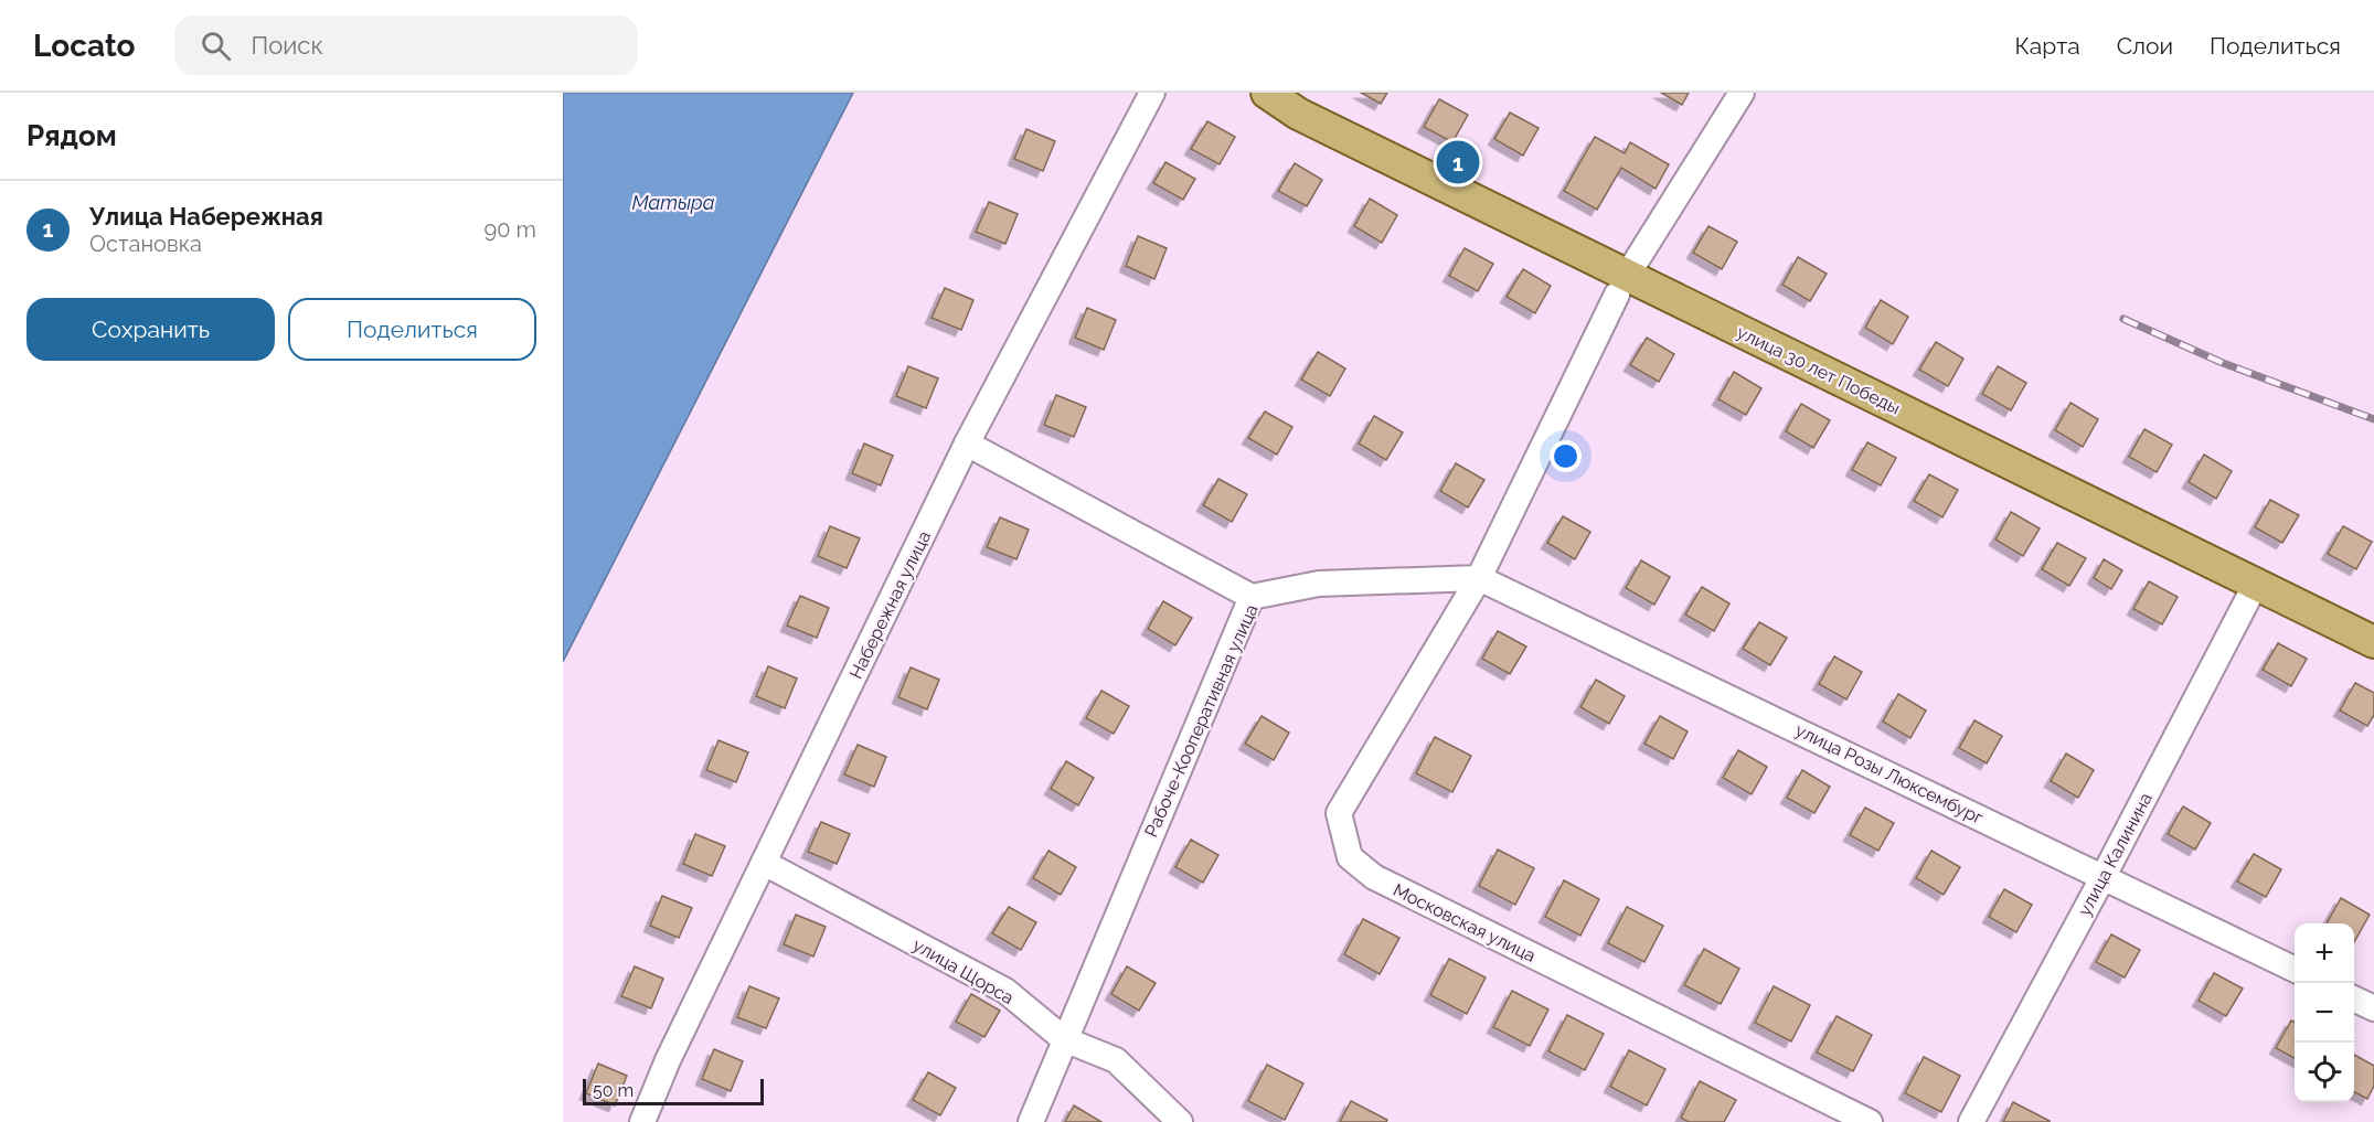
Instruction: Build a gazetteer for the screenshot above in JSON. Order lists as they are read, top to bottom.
{
  "streets": {
    "main road": ["улица 30 лет Победы"],
    "street": [
      "Набережная улица",
      "Рабоче-Кооперативная улица",
      "улица Розы Люксембург",
      "улица Калинина",
      "Московская улица",
      "улица Щорса"
    ]
  },
  "crossings": [
    ["улица 30 лет Победы", "улица Калинина"],
    ["Набережная улица", "улица Щорса"],
    ["Рабоче-Кооперативная улица", "улица Розы Люксембург"],
    ["Рабоче-Кооперативная улица", "Московская улица"],
    ["Рабоче-Кооперативная улица", "улица Щорса"],
    ["улица Розы Люксембург", "улица Калинина"],
    ["улица Розы Люксембург", "Московская улица"]
  ],
  "water": ["Матыра"],
  "scale_bar": "50 m",
  "page": {
    "header": "Locato",
    "search": "Поиск",
    "nav": ["Карта", "Слои", "Поделиться"],
    "heading": "Рядом",
    "pins": "1",
    "list": [
      {
        "mark": "1",
        "name": "Улица Набережная",
        "note": "Остановка",
        "value": "90 m"
      }
    ],
    "buttons": ["Сохранить", "Поделиться"],
    "map_buttons": ["+", "−"],
    "scale": "50 m"
  }
}
